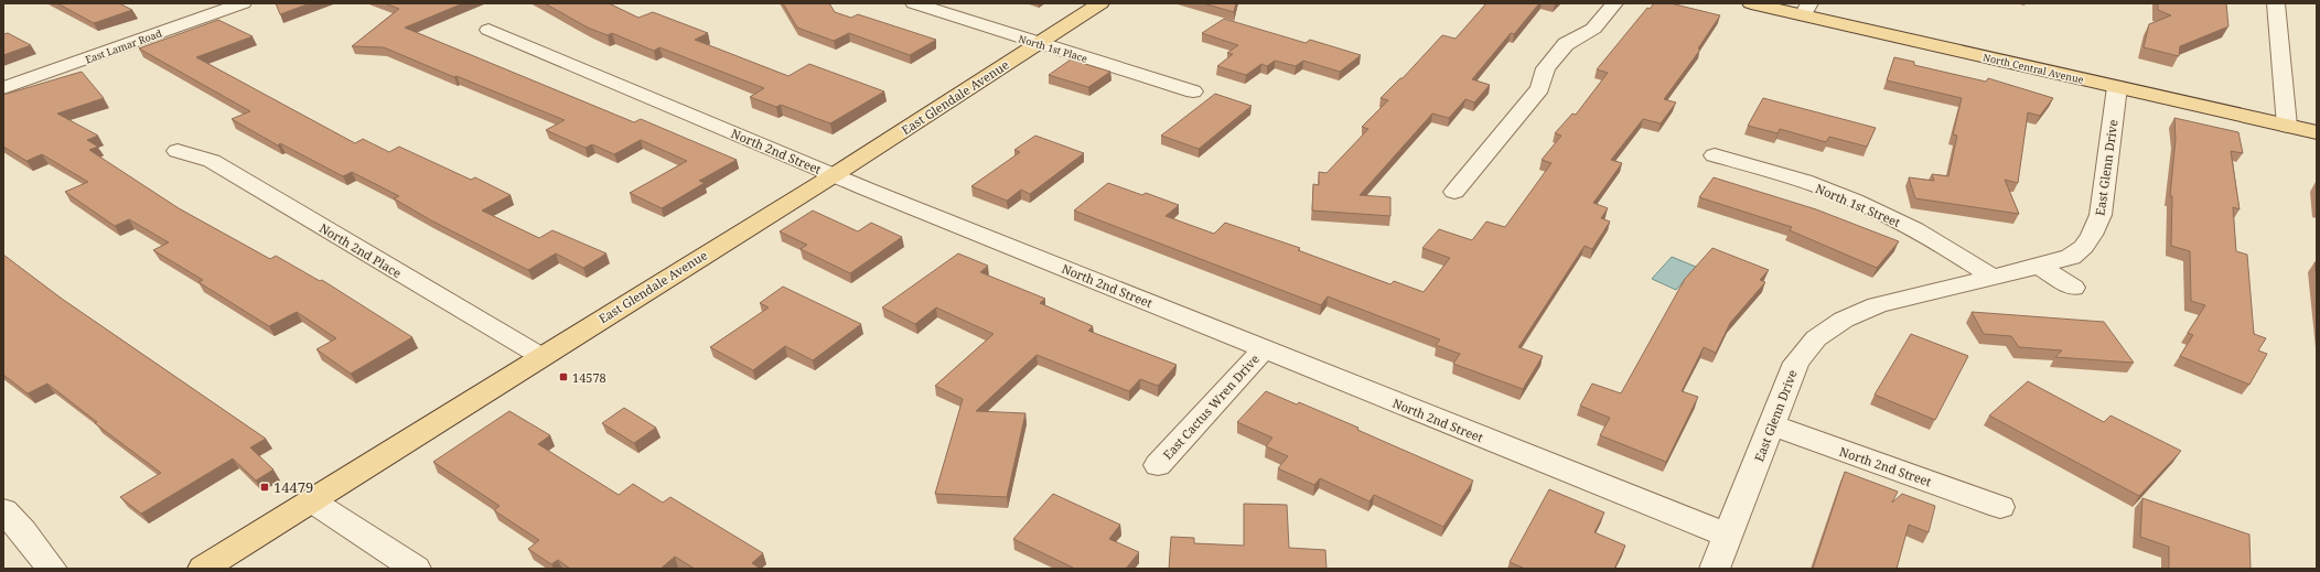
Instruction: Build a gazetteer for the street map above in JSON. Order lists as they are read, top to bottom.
{
  "streets": {
    "main road": ["North Central Avenue", "East Glendale Avenue"],
    "street": [
      "East Lamar Road",
      "North 1st Place",
      "North 2nd Street",
      "East Glenn Drive",
      "North 1st Street",
      "North 2nd Place",
      "East Cactus Wren Drive"
    ]
  },
  "crossings": [
    ["North 1st Place", "East Glendale Avenue"],
    ["North Central Avenue", "East Glenn Drive"],
    ["East Glendale Avenue", "North 2nd Street"],
    ["East Glendale Avenue", "North 2nd Place"],
    ["North 2nd Street", "East Glenn Drive"],
    ["North 2nd Street", "East Cactus Wren Drive"],
    ["East Glenn Drive", "North 1st Street"]
  ],
  "places": {
    "transit": ["14578", "14479"]
  }
}
